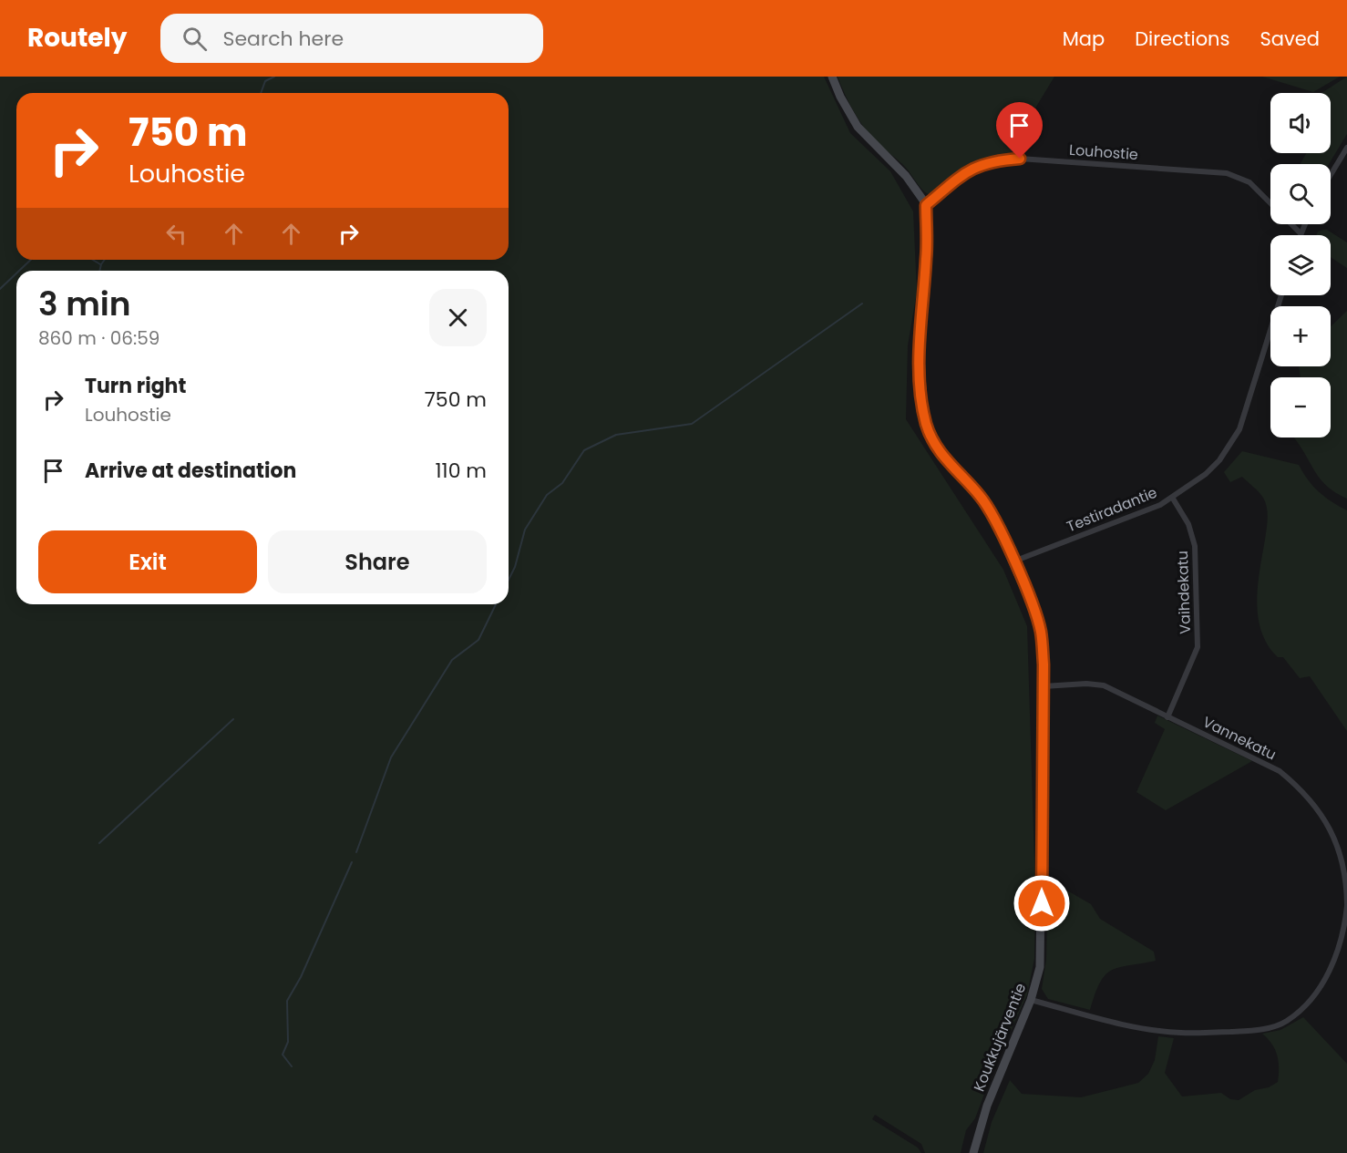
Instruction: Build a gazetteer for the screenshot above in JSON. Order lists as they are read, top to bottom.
{
  "streets": {
    "street": [
      "Louhostie",
      "Testiradantie",
      "Vaihdekatu",
      "Vannekatu",
      "Koukkujärventie"
    ]
  },
  "crossings": [
    ["Louhostie", "Koukkujärventie"],
    ["Testiradantie", "Vaihdekatu"],
    ["Testiradantie", "Koukkujärventie"],
    ["Vaihdekatu", "Vannekatu"],
    ["Vannekatu", "Koukkujärventie"]
  ],
  "page": {
    "header": "Routely",
    "search": "Search here",
    "nav": ["Map", "Directions", "Saved"],
    "map_buttons": ["+", "−"],
    "turn": ["750 m", "Louhostie"],
    "heading": ["3 min", "860 m · 06:59"],
    "list": [
      {
        "name": "Turn right",
        "note": "Louhostie",
        "value": "750 m"
      },
      {
        "name": "Arrive at destination",
        "value": "110 m"
      }
    ],
    "buttons": ["Exit", "Share"]
  }
}
